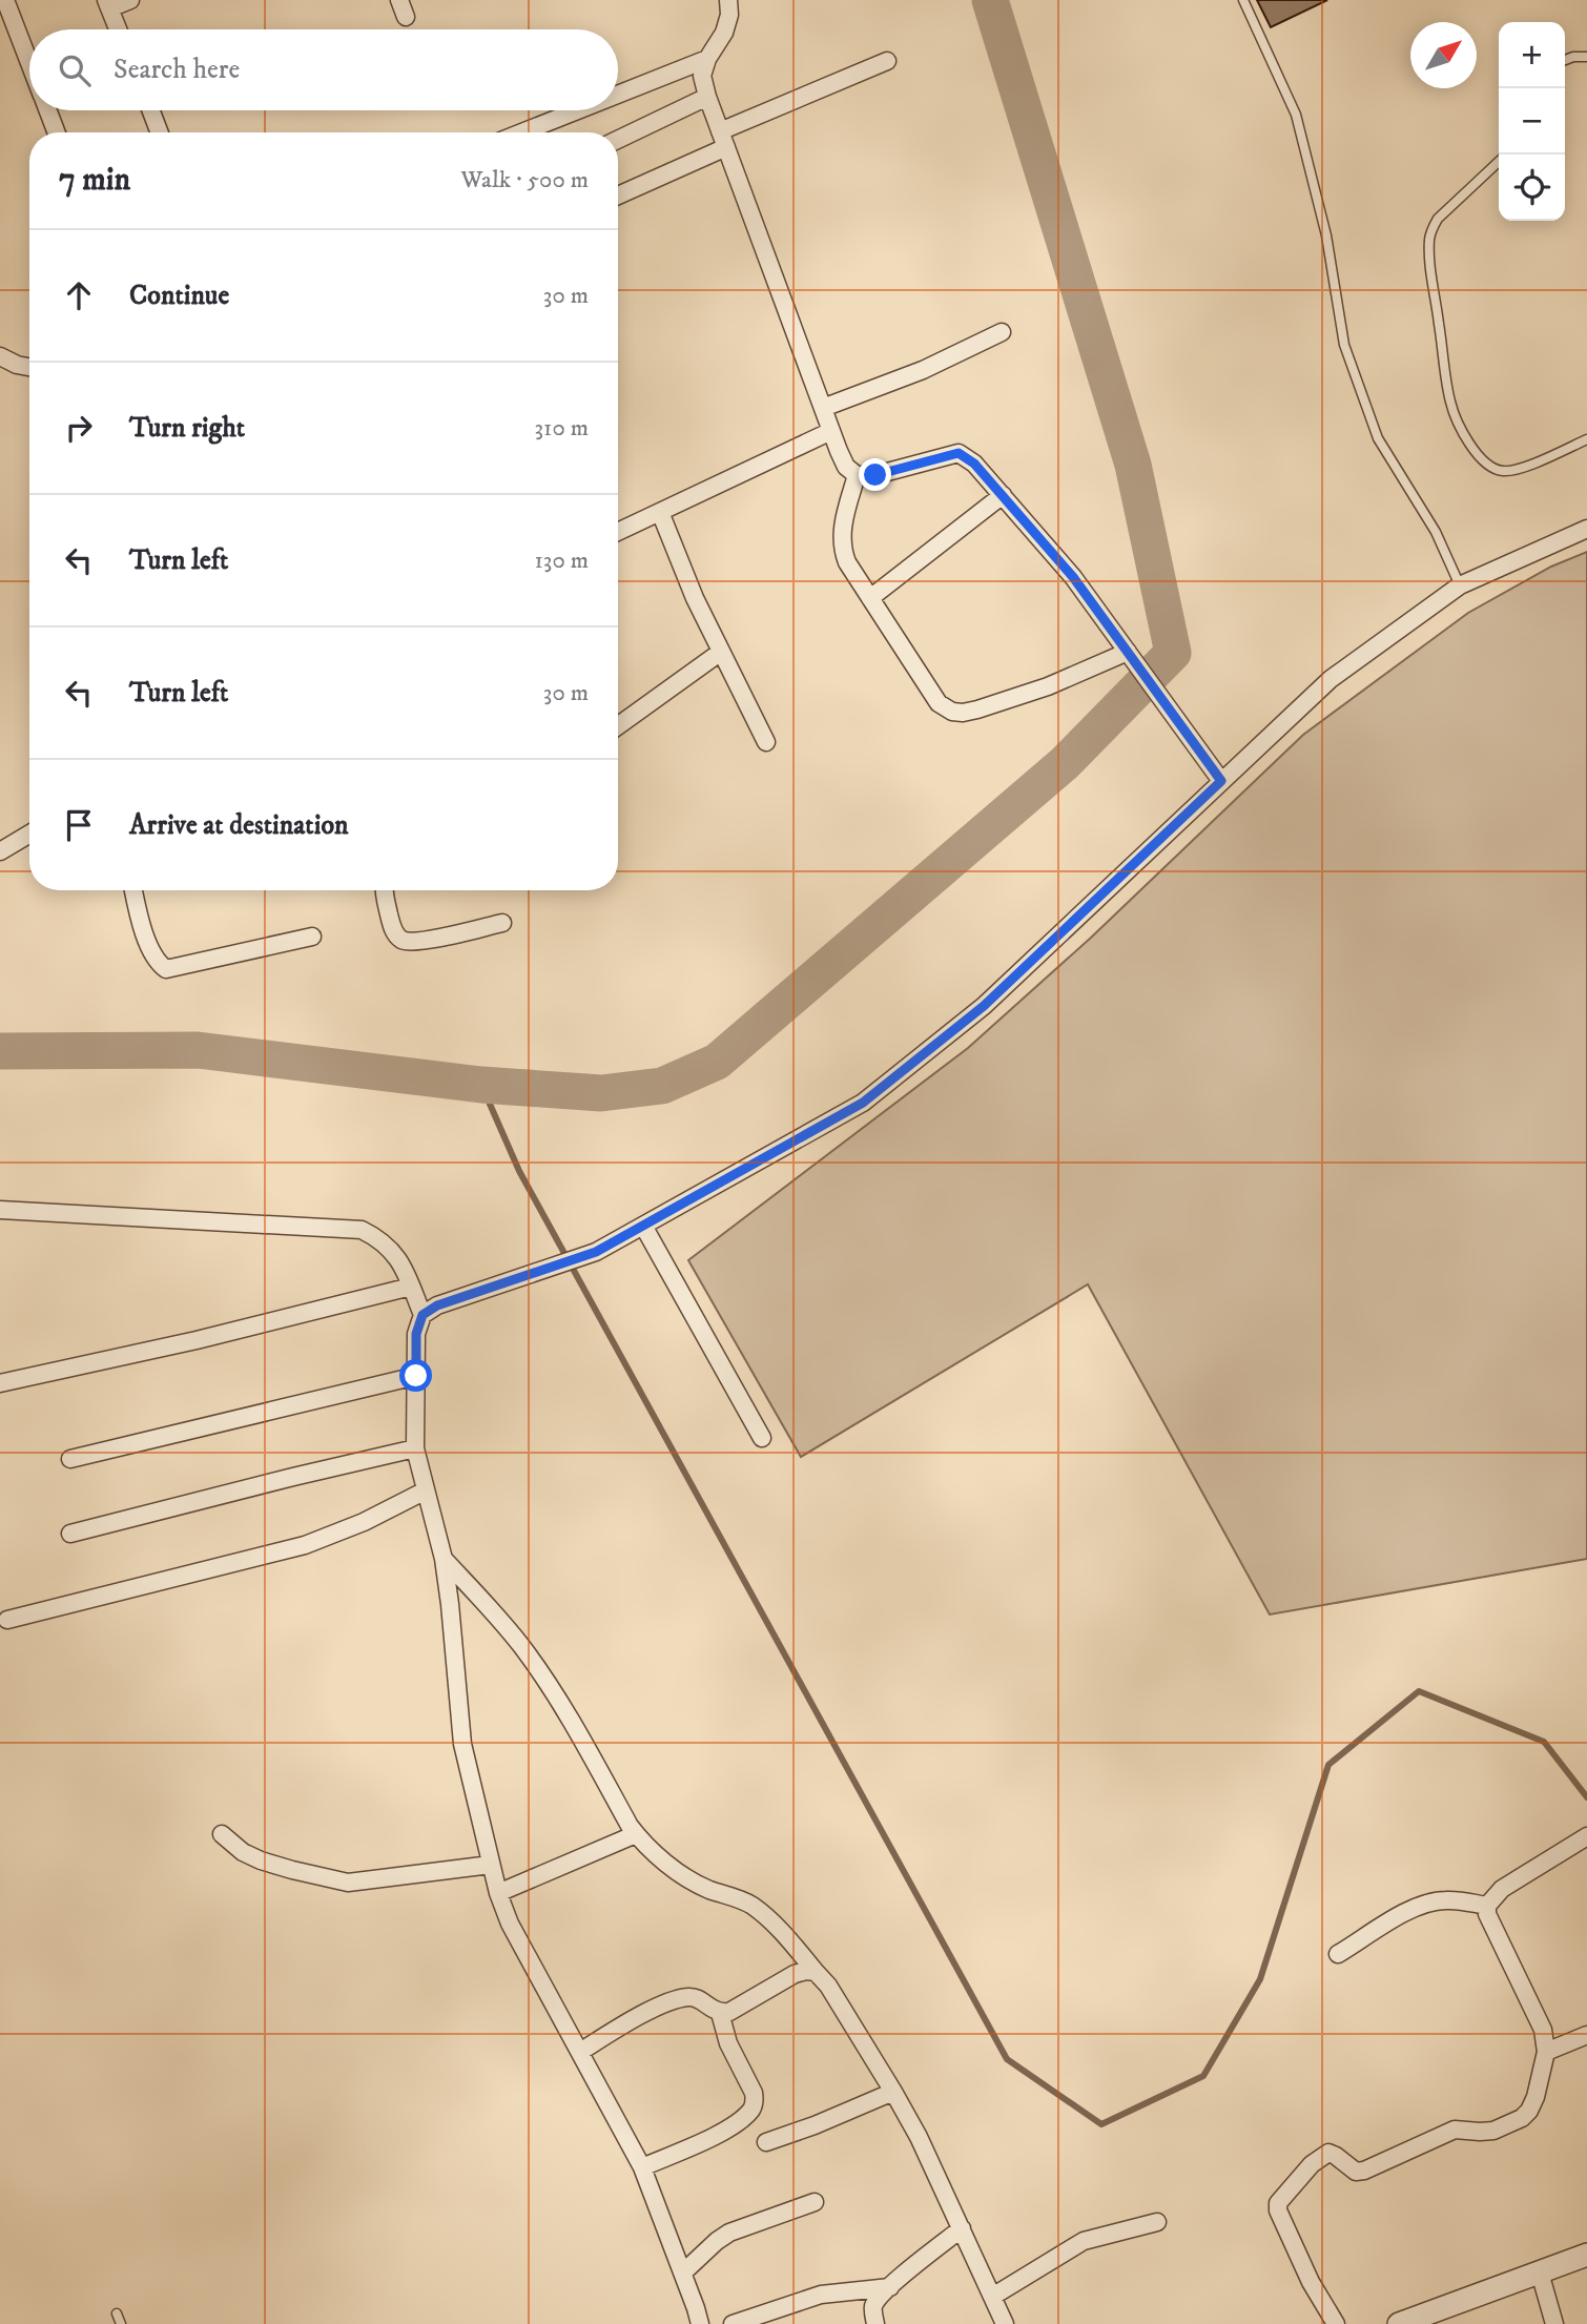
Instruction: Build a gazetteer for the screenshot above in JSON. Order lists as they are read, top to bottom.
{
  "north": "top right",
  "page": {
    "map_buttons": ["+", "−"],
    "search": "Search here",
    "heading": ["7 min", "Walk · 500 m"],
    "list": [
      ["Continue", "30 m"],
      ["Turn right", "310 m"],
      ["Turn left", "130 m"],
      ["Turn left", "30 m"],
      "Arrive at destination"
    ]
  }
}
